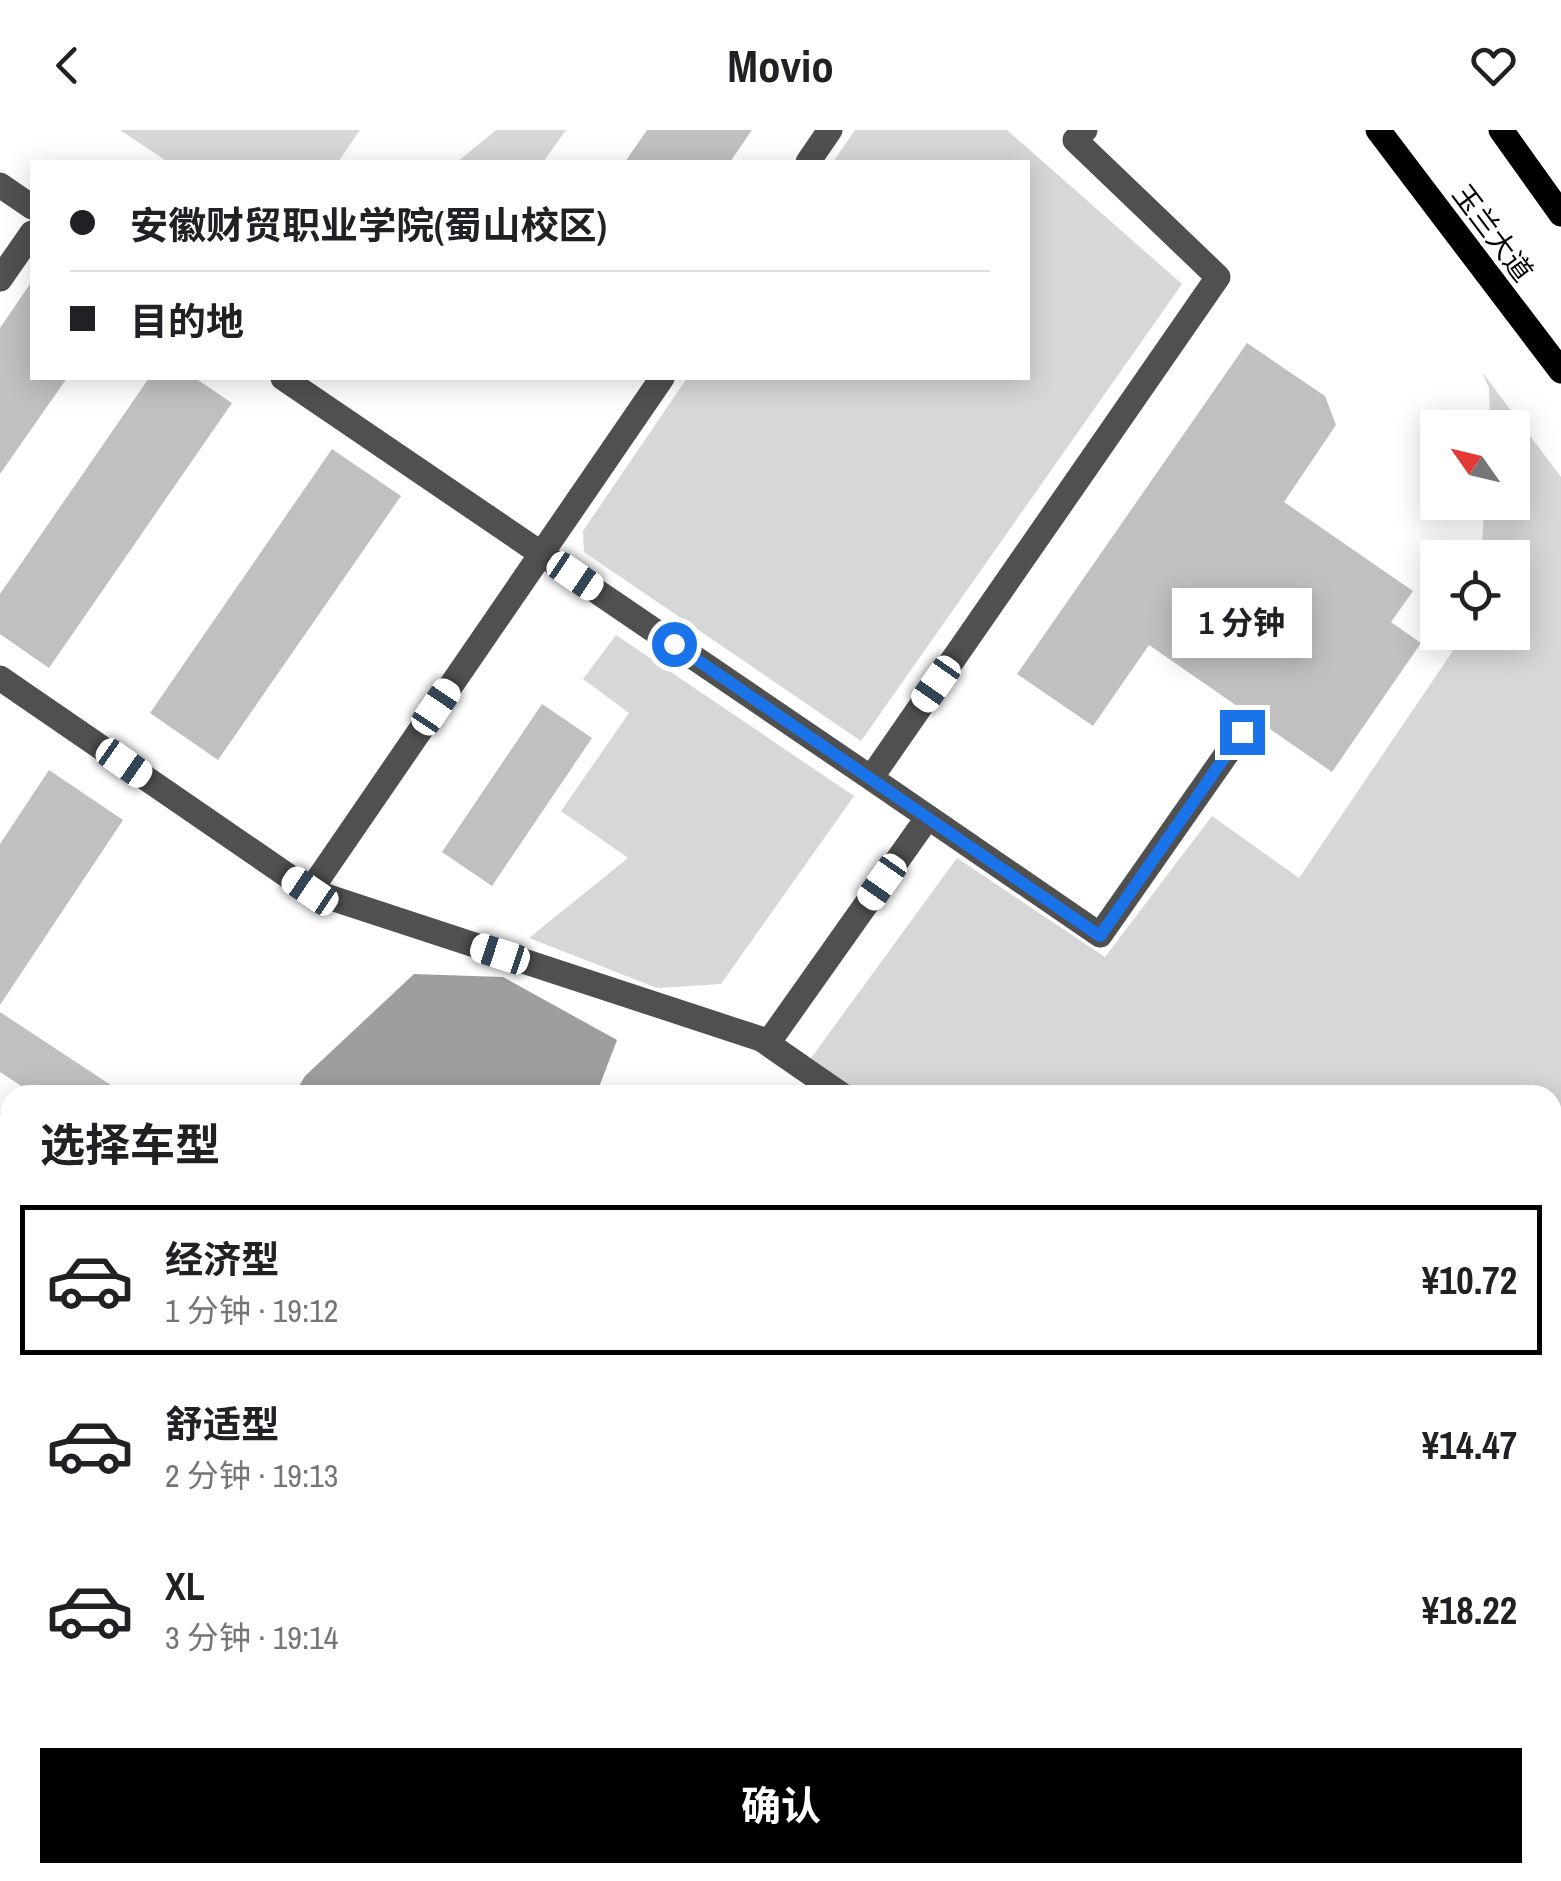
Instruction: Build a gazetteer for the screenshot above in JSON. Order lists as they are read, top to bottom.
{
  "streets": {
    "main road": ["玉兰大道"]
  },
  "north": "top left",
  "page": {
    "header": "Movio",
    "banner": ["安徽财贸职业学院(蜀山校区)", "目的地"],
    "bubble": "1 分钟",
    "heading": "选择车型",
    "list": [
      {
        "name": "经济型",
        "note": "1 分钟 · 19:12",
        "value": "¥10.72"
      },
      {
        "name": "舒适型",
        "note": "2 分钟 · 19:13",
        "value": "¥14.47"
      },
      {
        "name": "XL",
        "note": "3 分钟 · 19:14",
        "value": "¥18.22"
      }
    ],
    "buttons": "确认"
  }
}
